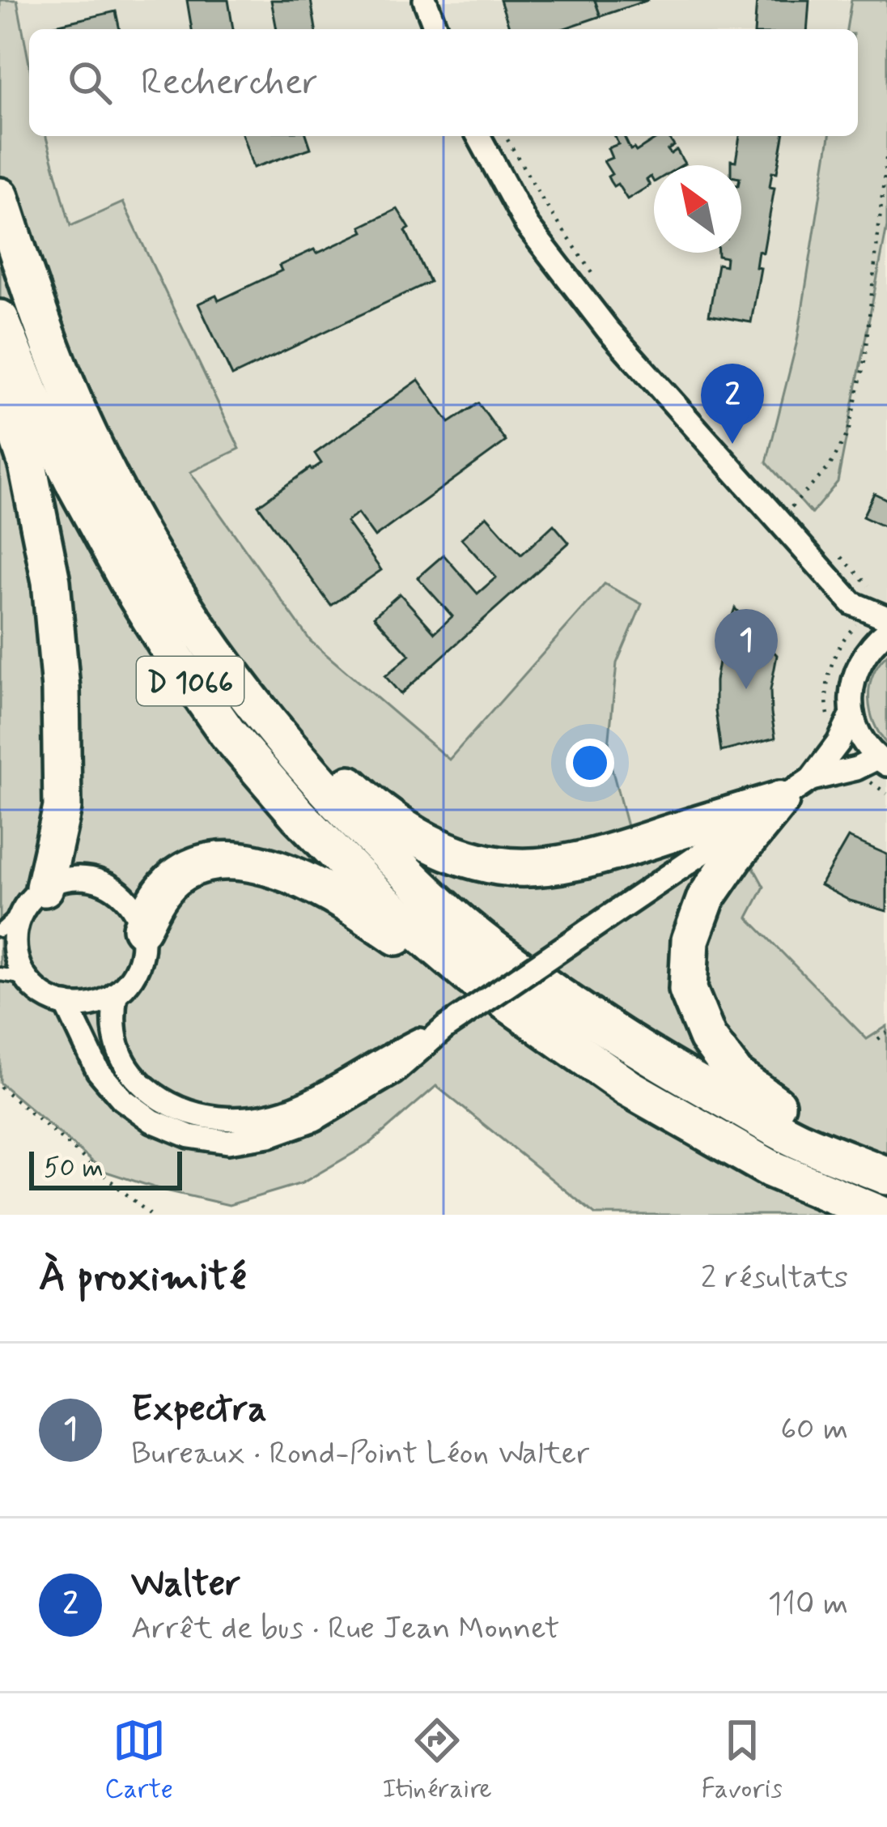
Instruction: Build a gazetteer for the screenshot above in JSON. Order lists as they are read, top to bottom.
{
  "streets": {
    "highway": ["D 1066"]
  },
  "scale_bar": "50 m",
  "north": "top left",
  "page": {
    "search": "Rechercher",
    "pins": ["2", "1"],
    "scale": "50 m",
    "heading": ["À proximité", "2 résultats"],
    "list": [
      {
        "mark": "1",
        "name": "Expectra",
        "note": "Bureaux · Rond-Point Léon Walter",
        "value": "60 m"
      },
      {
        "mark": "2",
        "name": "Walter",
        "note": "Arrêt de bus · Rue Jean Monnet",
        "value": "110 m"
      }
    ],
    "nav": ["Carte", "Itinéraire", "Favoris"]
  }
}
